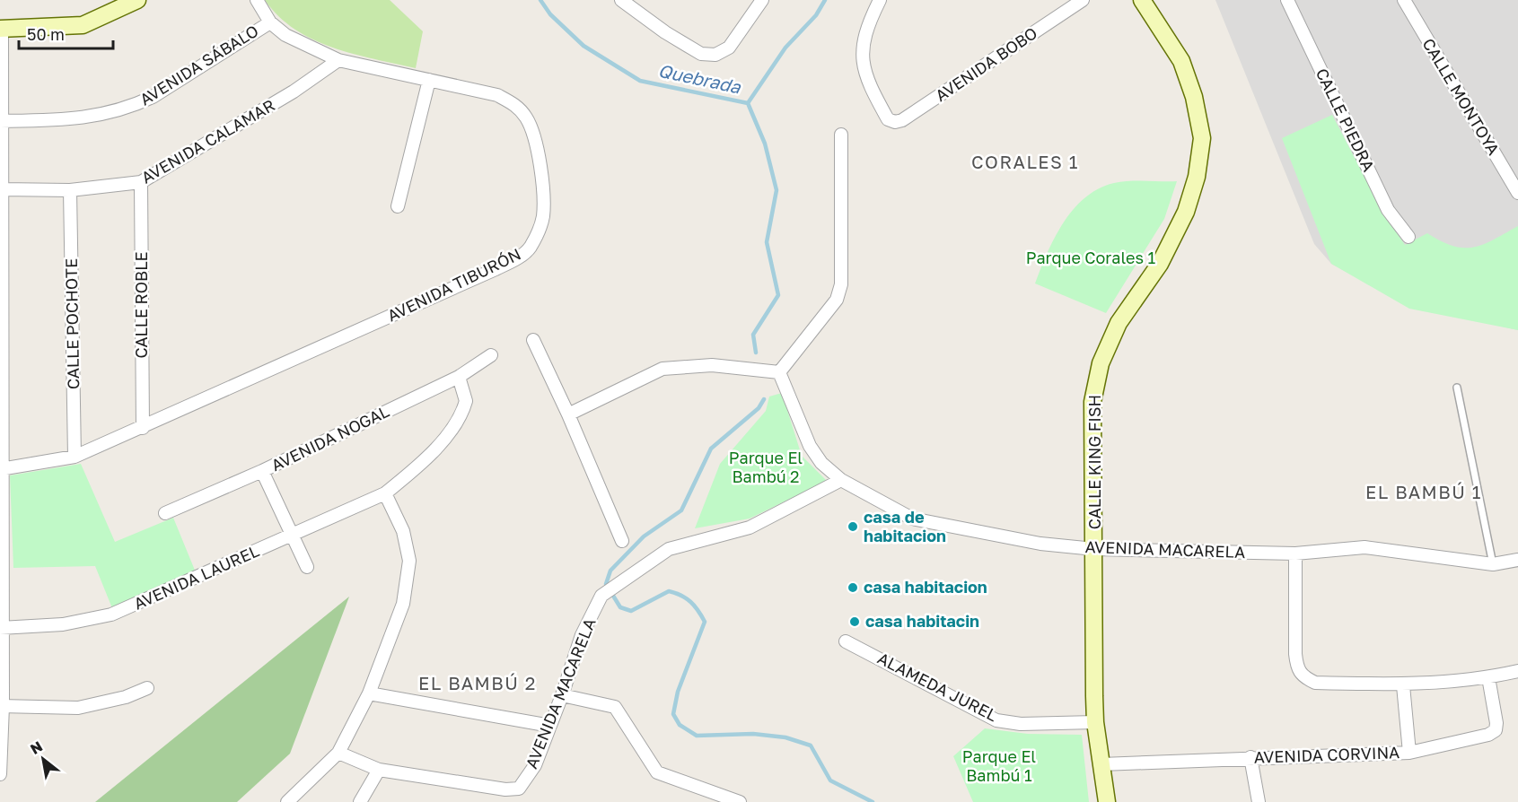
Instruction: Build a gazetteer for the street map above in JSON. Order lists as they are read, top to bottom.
{
  "streets": {
    "street": [
      "AVENIDA BOBO",
      "AVENIDA SÁBALO",
      "CALLE MONTOYA",
      "CALLE PIEDRA",
      "AVENIDA CALAMAR",
      "AVENIDA TIBURÓN",
      "CALLE ROBLE",
      "CALLE POCHOTE",
      "AVENIDA NOGAL",
      "CALLE KING FISH",
      "AVENIDA MACARELA",
      "AVENIDA LAUREL",
      "ALAMEDA JUREL",
      "AVENIDA CORVINA"
    ]
  },
  "crossings": [
    ["AVENIDA SÁBALO", "AVENIDA TIBURÓN"],
    ["AVENIDA CALAMAR", "AVENIDA TIBURÓN"],
    ["AVENIDA CALAMAR", "CALLE ROBLE"],
    ["AVENIDA CALAMAR", "CALLE POCHOTE"],
    ["AVENIDA TIBURÓN", "CALLE ROBLE"],
    ["AVENIDA TIBURÓN", "CALLE POCHOTE"],
    ["AVENIDA NOGAL", "AVENIDA LAUREL"],
    ["CALLE KING FISH", "AVENIDA MACARELA"],
    ["CALLE KING FISH", "ALAMEDA JUREL"],
    ["CALLE KING FISH", "AVENIDA CORVINA"]
  ],
  "districts": ["CORALES 1", "EL BAMBÚ 1", "EL BAMBÚ 2"],
  "water": ["Quebrada"],
  "parks": ["Parque Corales 1", "Parque El Bambú 2", "Parque El Bambú 1"],
  "places": ["casa de habitacion", "casa habitacion", "casa habitacin"],
  "scale_bar": "50 m",
  "north": "top left"
}
